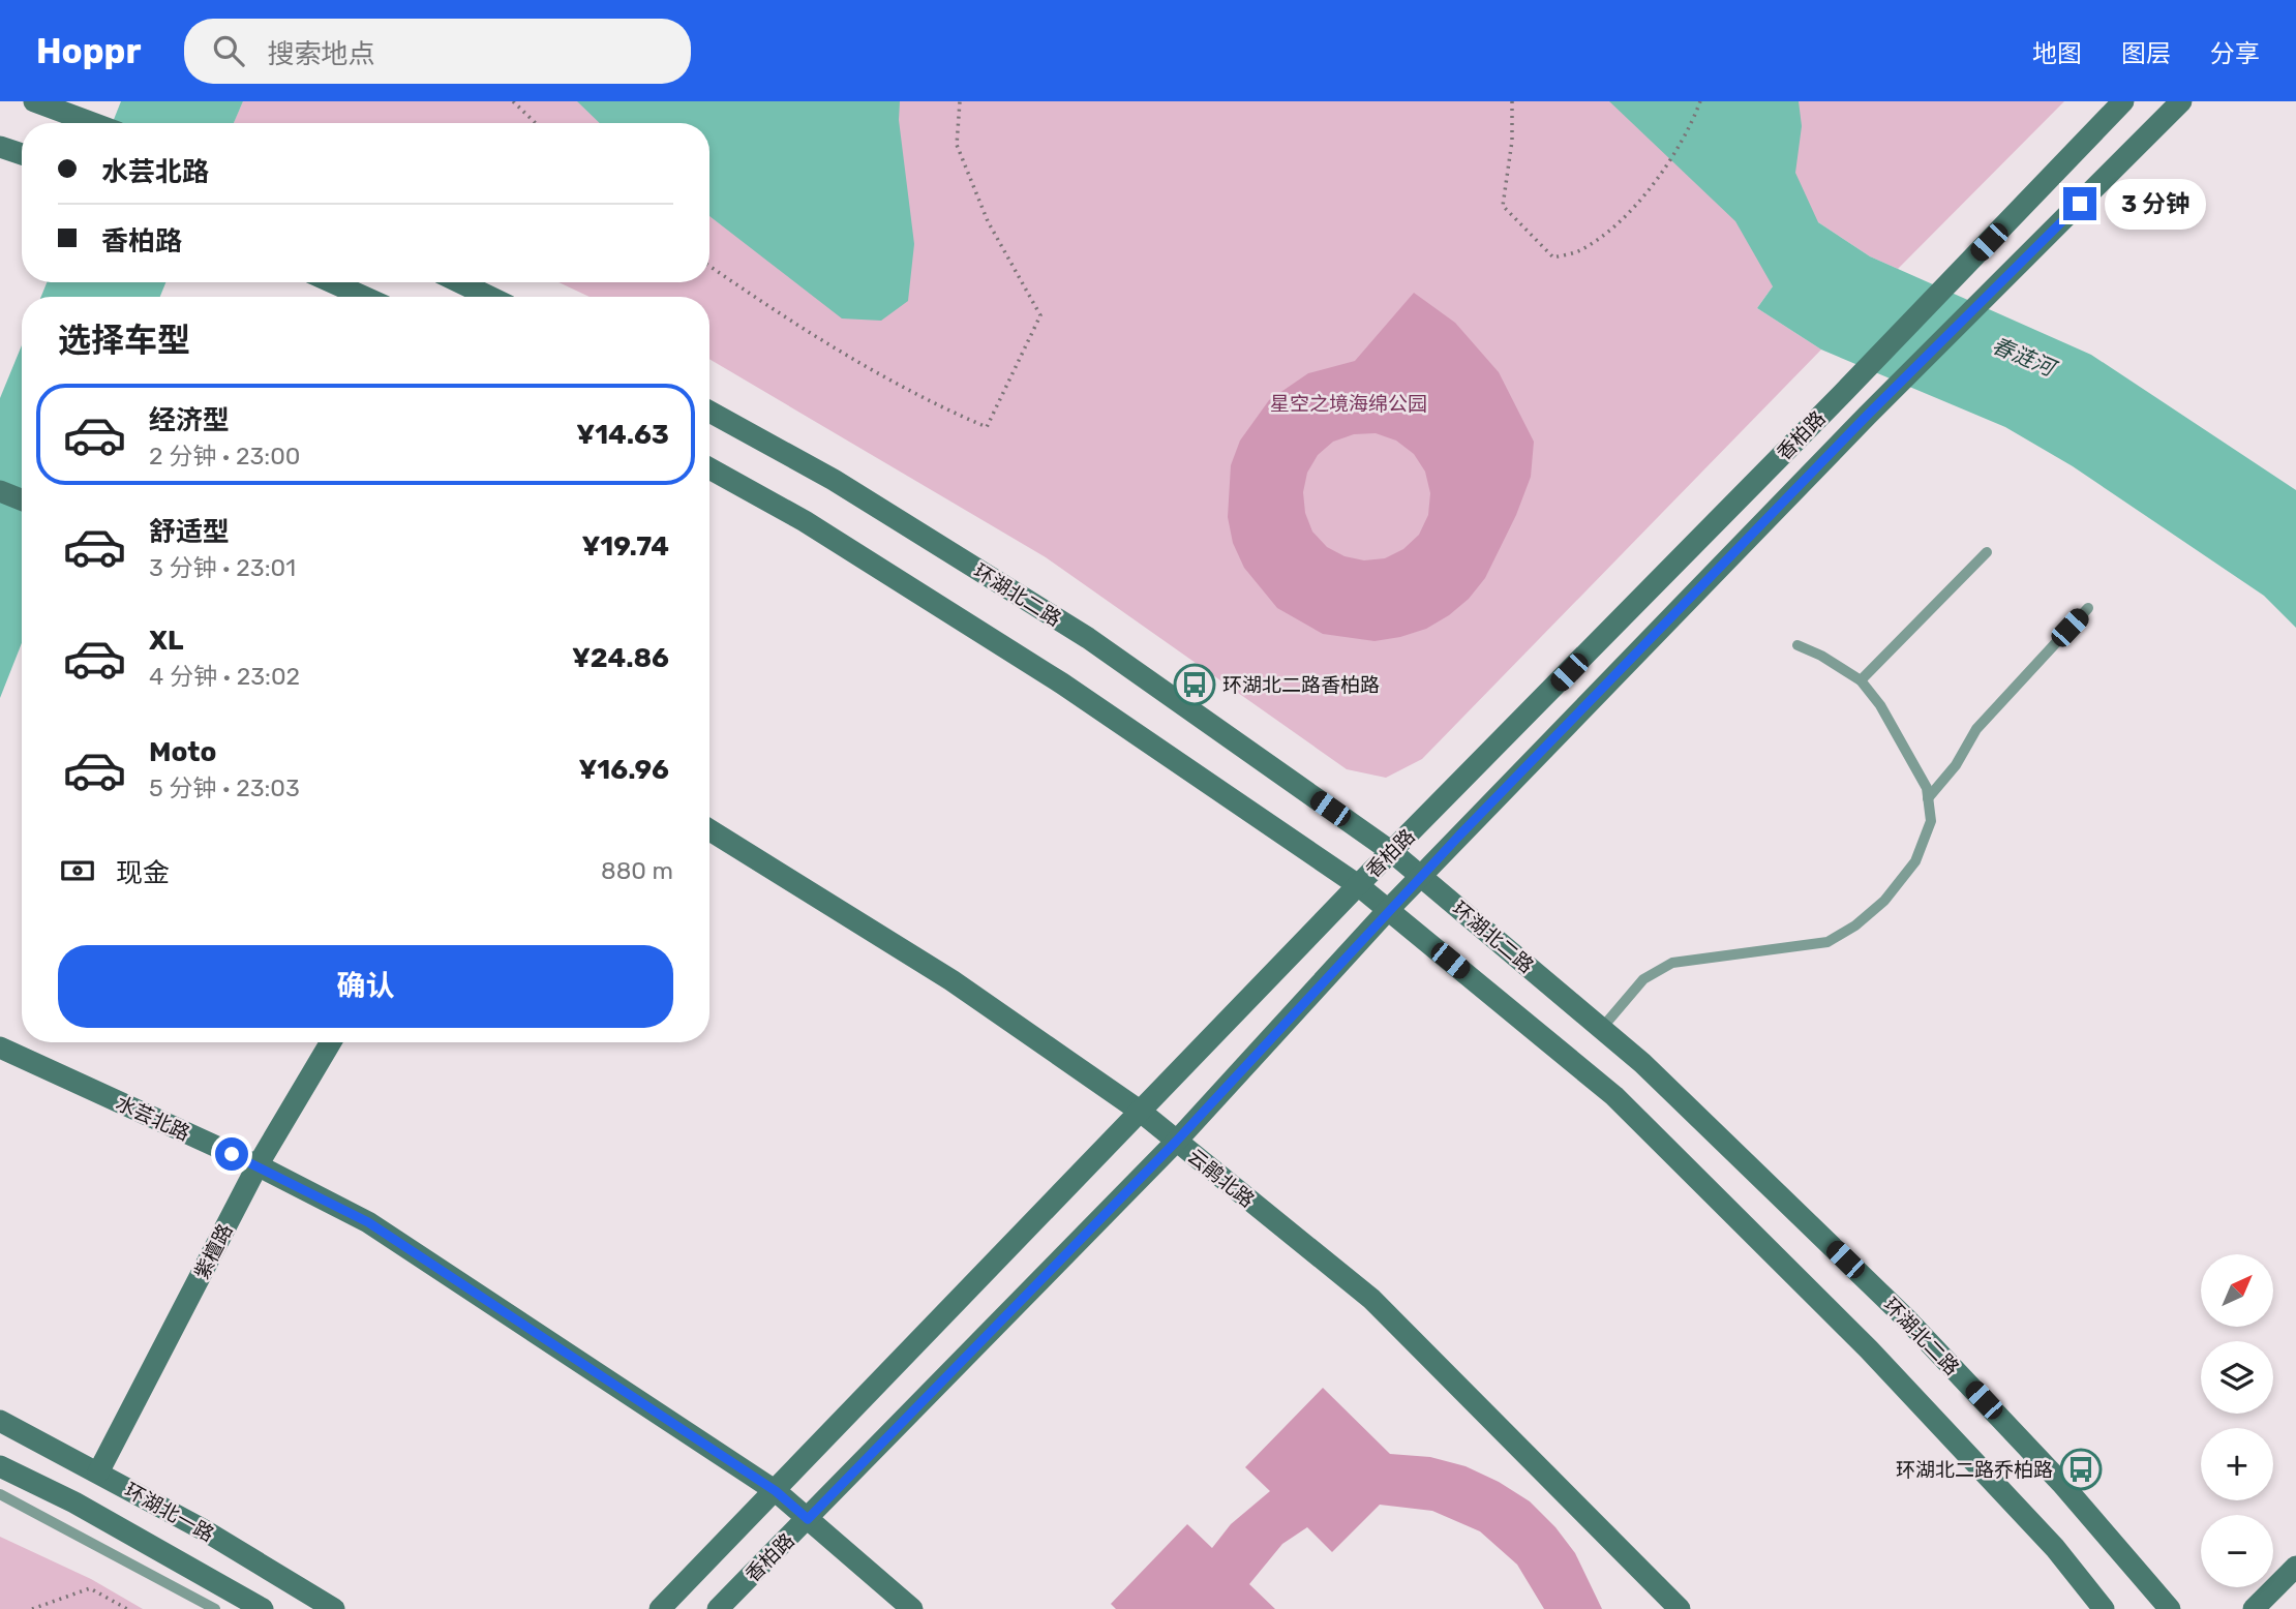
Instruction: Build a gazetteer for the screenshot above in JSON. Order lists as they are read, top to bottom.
{
  "streets": {
    "main road": [
      "香柏路",
      "环湖北二路",
      "水芸北路",
      "云鹃北路",
      "紫檀路",
      "环湖北一路"
    ]
  },
  "crossings": [
    ["香柏路", "环湖北二路"],
    ["香柏路", "水芸北路"],
    ["香柏路", "云鹃北路"],
    ["水芸北路", "紫檀路"],
    ["紫檀路", "环湖北一路"]
  ],
  "water": ["春涟河"],
  "parks": ["星空之境海绵公园"],
  "places": {
    "bus stop": ["环湖北二路香柏路", "环湖北二路乔柏路"]
  },
  "north": "top right",
  "page": {
    "header": "Hoppr",
    "search": "搜索地点",
    "nav": ["地图", "图层", "分享"],
    "banner": ["水芸北路", "香柏路"],
    "bubble": "3 分钟",
    "heading": "选择车型",
    "list": [
      {
        "name": "经济型",
        "note": "2 分钟 · 23:00",
        "value": "¥14.63"
      },
      {
        "name": "舒适型",
        "note": "3 分钟 · 23:01",
        "value": "¥19.74"
      },
      {
        "name": "XL",
        "note": "4 分钟 · 23:02",
        "value": "¥24.86"
      },
      {
        "name": "Moto",
        "note": "5 分钟 · 23:03",
        "value": "¥16.96"
      }
    ],
    "pay": ["现金", "880 m"],
    "buttons": "确认",
    "map_buttons": ["+", "−"]
  }
}
